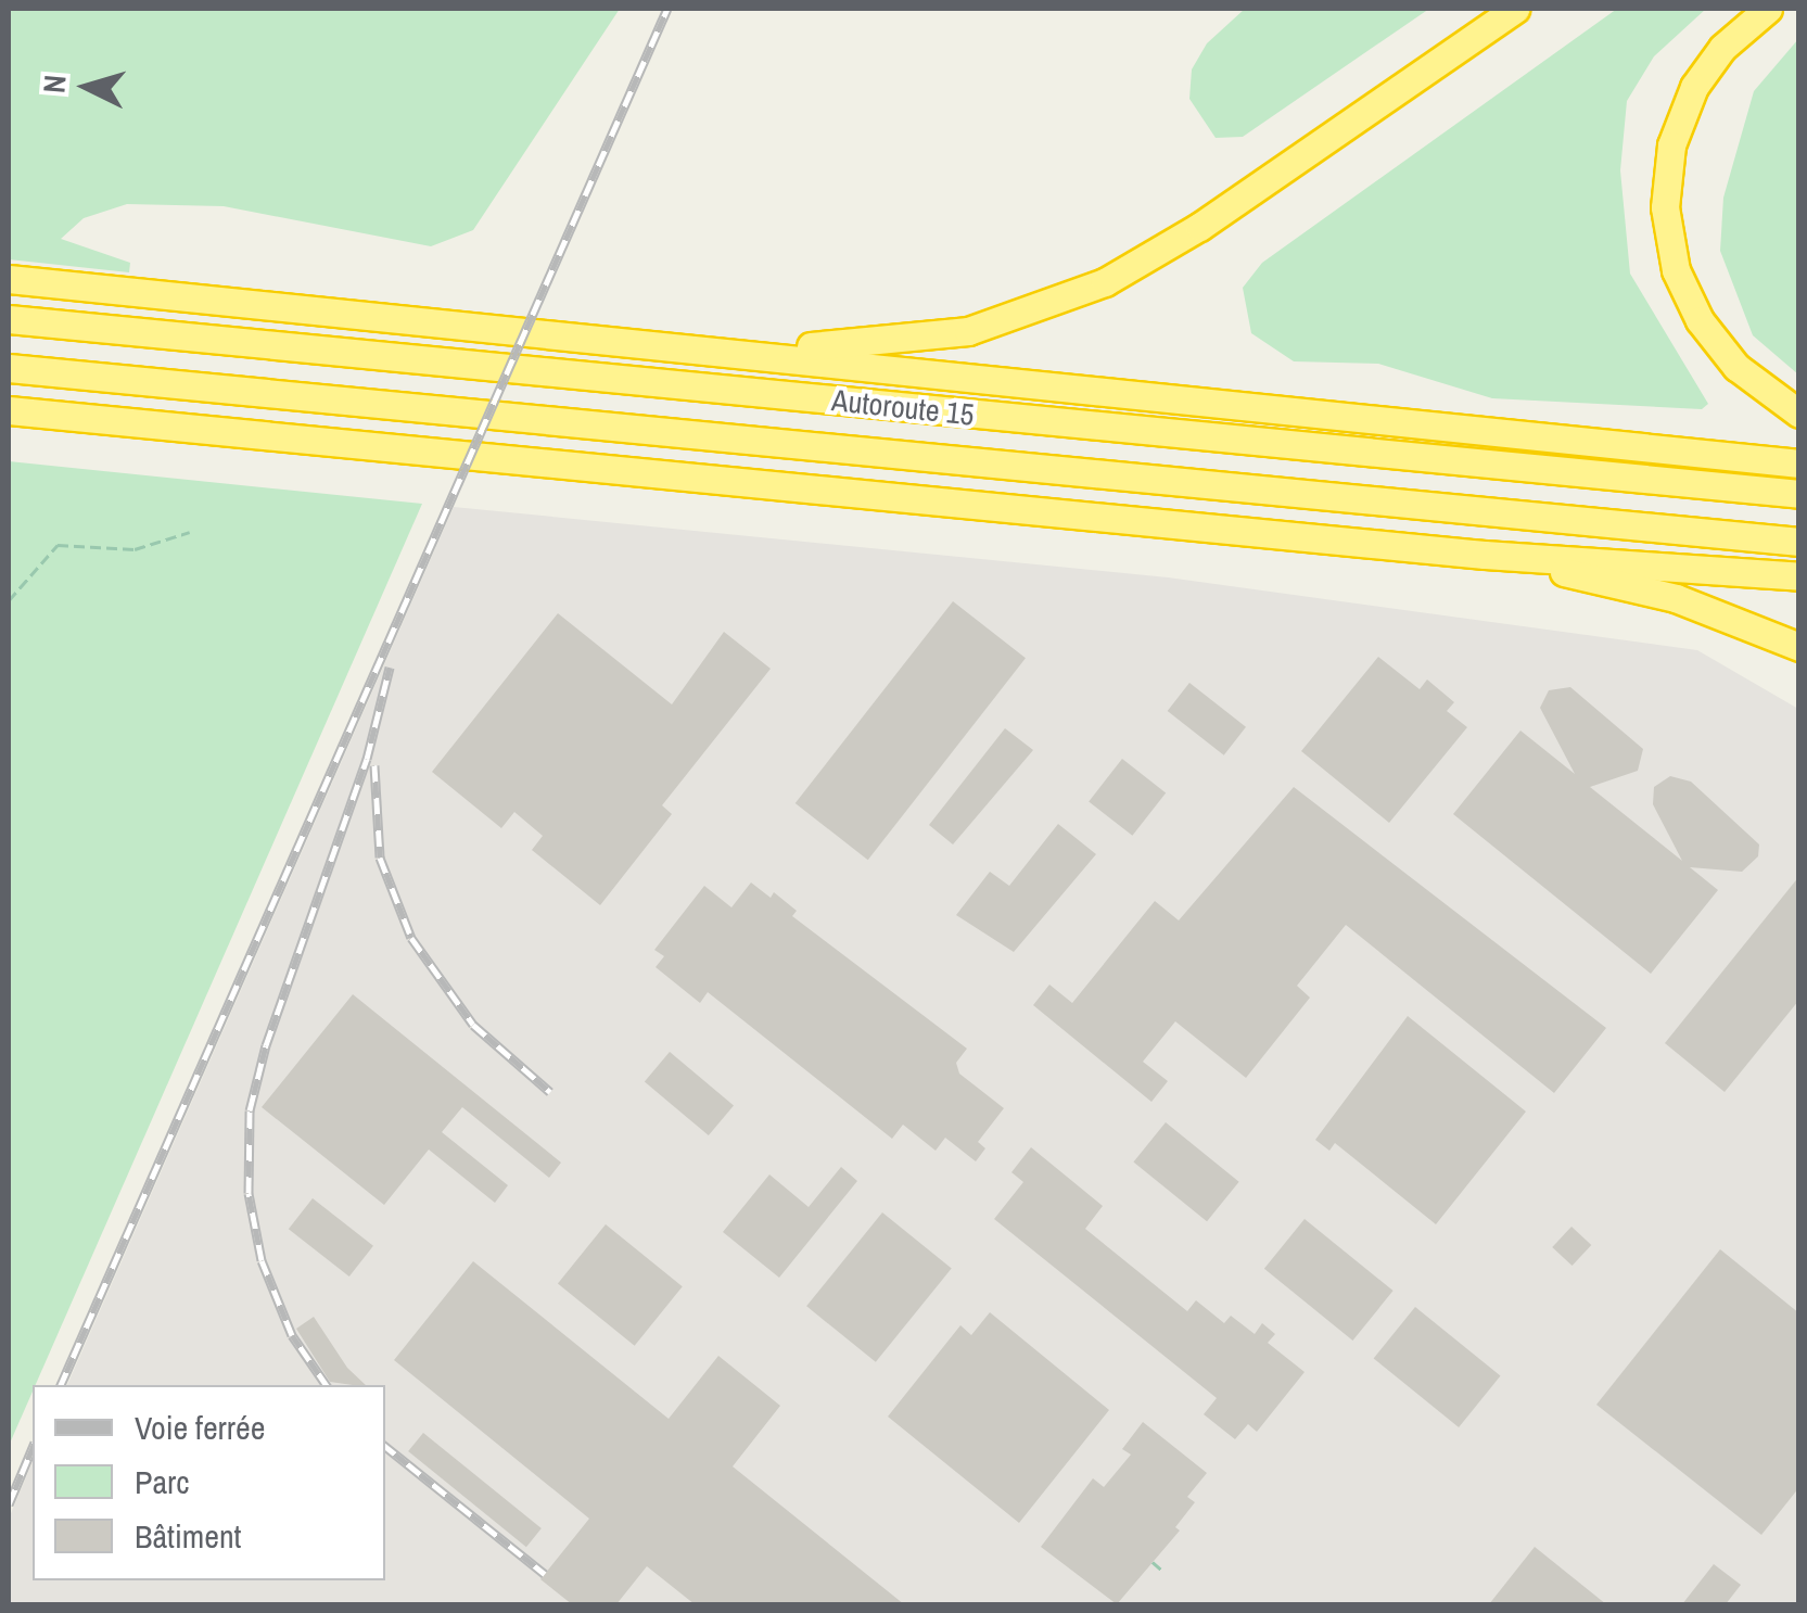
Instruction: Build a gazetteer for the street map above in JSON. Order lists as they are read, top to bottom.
{
  "streets": {
    "highway": ["Autoroute 15"]
  },
  "legend": ["Voie ferrée", "Parc", "Bâtiment"],
  "north": "left"
}
